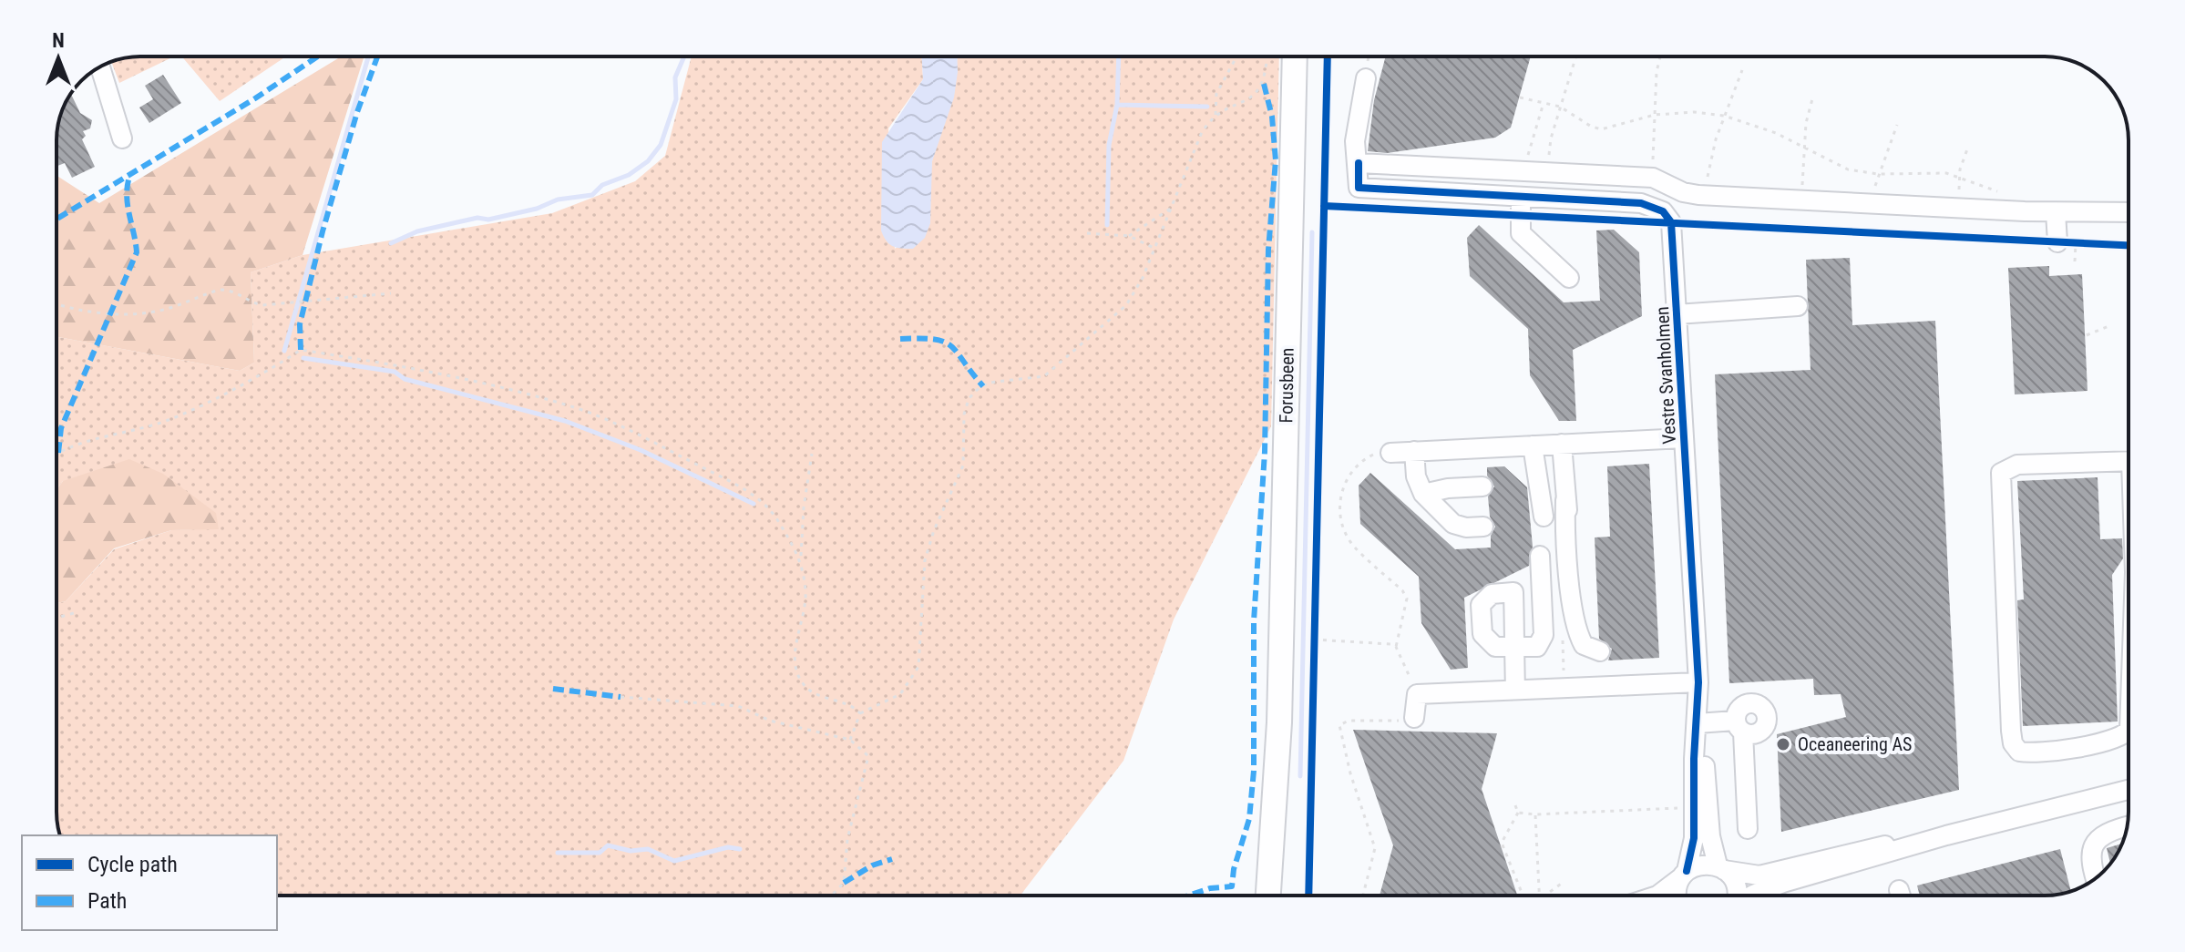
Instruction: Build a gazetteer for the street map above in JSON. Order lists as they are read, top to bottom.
{
  "streets": {
    "main road": ["Forusbeen"],
    "street": ["Vestre Svanholmen"]
  },
  "places": ["Oceaneering AS"],
  "legend": ["Cycle path", "Path"],
  "north": "top"
}
